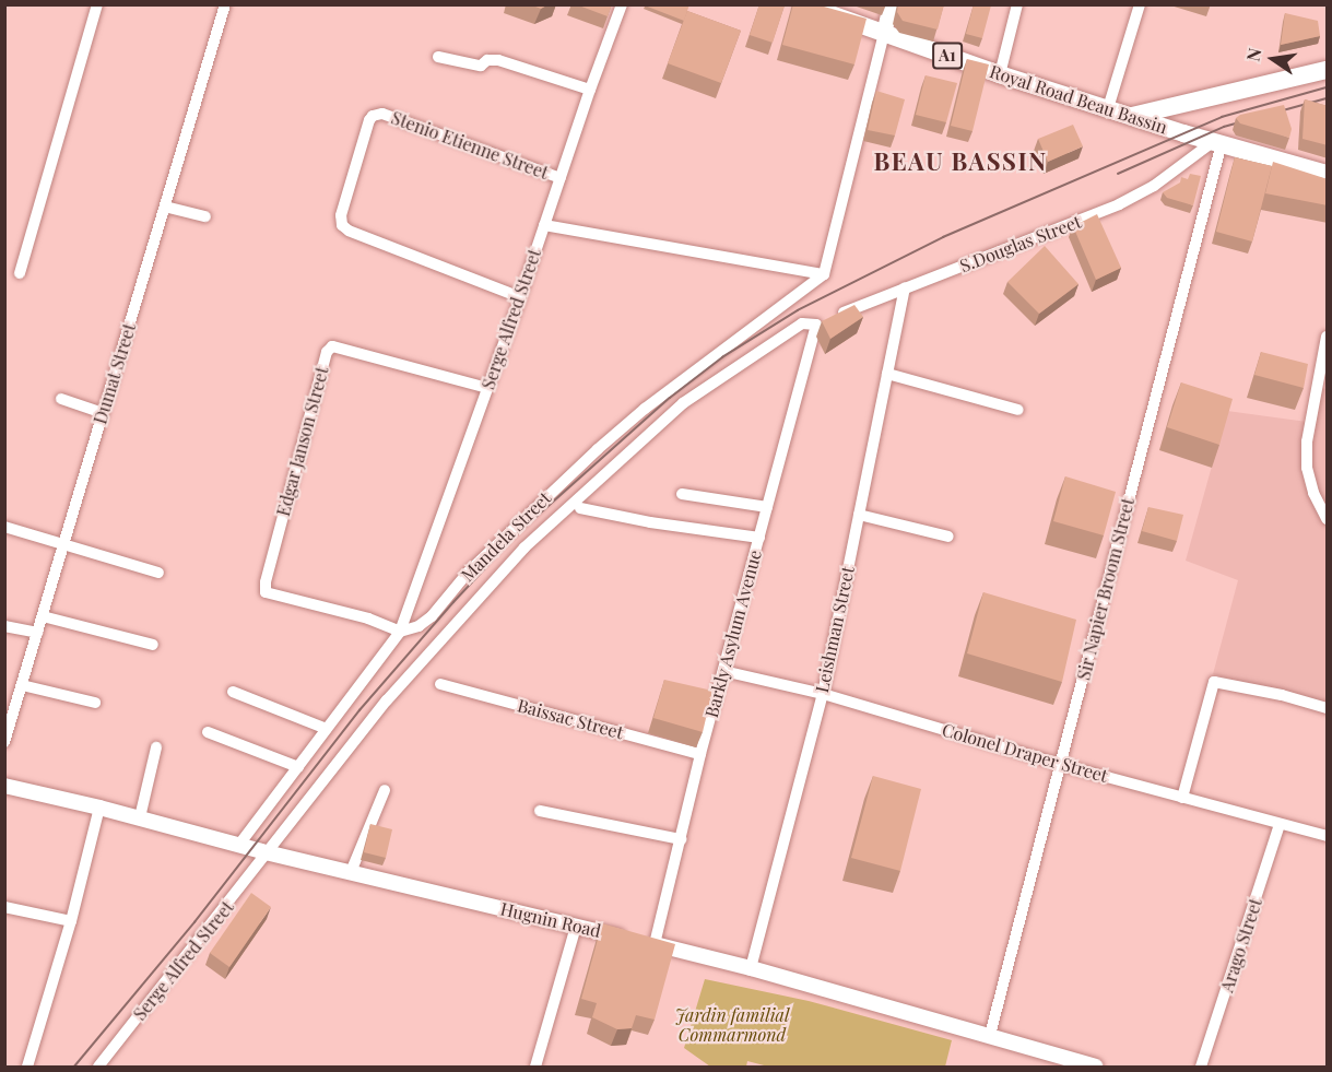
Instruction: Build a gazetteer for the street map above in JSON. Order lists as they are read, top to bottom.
{
  "streets": {
    "main road": ["A1", "Royal Road Beau Bassin"],
    "street": [
      "Stenio Etienne Street",
      "S.Douglas Street",
      "Serge Alfred Street",
      "Dumat Street",
      "Edgar Janson Street",
      "Mandela Street",
      "Sir Napier Broom Street",
      "Leishman Street",
      "Barkly Asylum Avenue",
      "Baissac Street",
      "Colonel Draper Street",
      "Hugnin Road",
      "Arago Street"
    ]
  },
  "crossings": [
    ["Royal Road Beau Bassin", "S.Douglas Street"],
    ["Royal Road Beau Bassin", "Sir Napier Broom Street"],
    ["Stenio Etienne Street", "Serge Alfred Street"],
    ["S.Douglas Street", "Serge Alfred Street"],
    ["S.Douglas Street", "Sir Napier Broom Street"],
    ["S.Douglas Street", "Leishman Street"],
    ["S.Douglas Street", "Barkly Asylum Avenue"],
    ["Serge Alfred Street", "Edgar Janson Street"],
    ["Serge Alfred Street", "Mandela Street"],
    ["Serge Alfred Street", "Barkly Asylum Avenue"],
    ["Serge Alfred Street", "Hugnin Road"],
    ["Edgar Janson Street", "Mandela Street"],
    ["Mandela Street", "Hugnin Road"],
    ["Sir Napier Broom Street", "Colonel Draper Street"],
    ["Sir Napier Broom Street", "Hugnin Road"],
    ["Leishman Street", "Colonel Draper Street"],
    ["Leishman Street", "Hugnin Road"],
    ["Barkly Asylum Avenue", "Baissac Street"],
    ["Barkly Asylum Avenue", "Colonel Draper Street"],
    ["Barkly Asylum Avenue", "Hugnin Road"],
    ["Colonel Draper Street", "Arago Street"]
  ],
  "districts": ["BEAU BASSIN"],
  "parks": ["Jardin familial Commarmond"],
  "north": "left"
}
